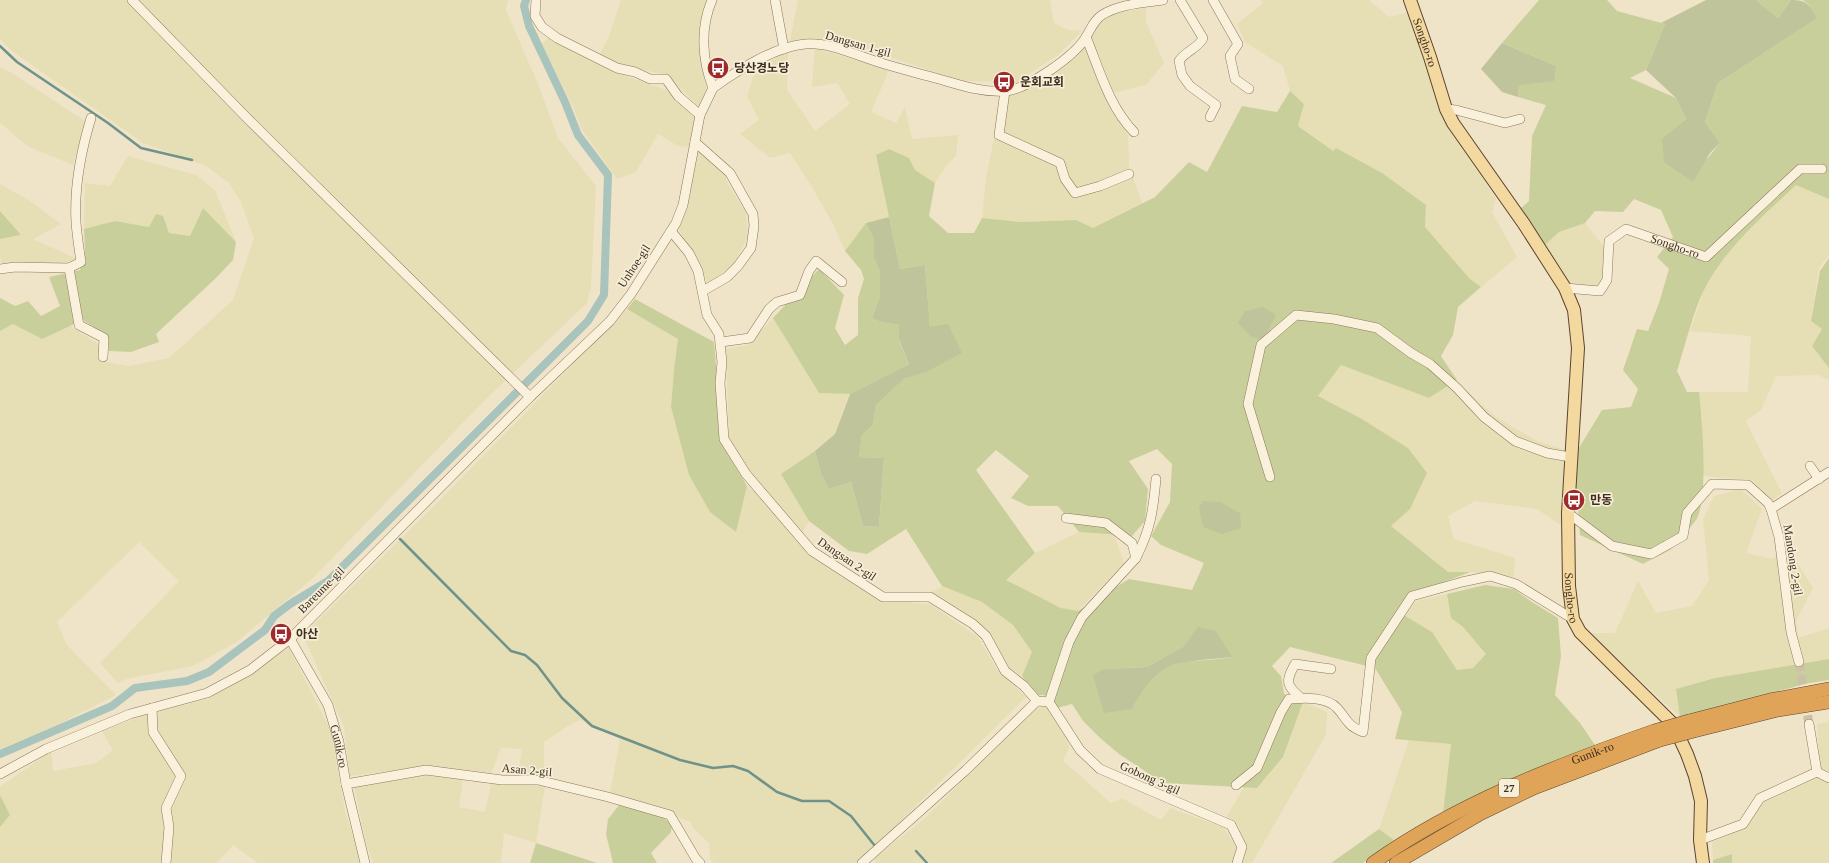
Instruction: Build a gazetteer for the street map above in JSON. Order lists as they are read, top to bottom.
{
  "streets": {
    "highway": ["Gunik-ro", "27"],
    "main road": ["Songho-ro"],
    "street": [
      "Dangsan 1-gil",
      "Unhoe-gil",
      "Dangsan 2-gil",
      "Mandong 2-gil",
      "Bareume-gil",
      "Asan 2-gil",
      "Gobong 3-gil"
    ]
  },
  "crossings": [
    ["Songho-ro", "Mandong 2-gil"],
    ["Dangsan 1-gil", "Unhoe-gil"],
    ["Unhoe-gil", "Dangsan 2-gil"],
    ["Unhoe-gil", "Bareume-gil"],
    ["Bareume-gil", "Gunik-ro"],
    ["Gunik-ro", "Asan 2-gil"]
  ],
  "places": {
    "bus stop": [
      "당산경노당",
      "운회교회",
      "만동",
      "아산"
    ]
  }
}
